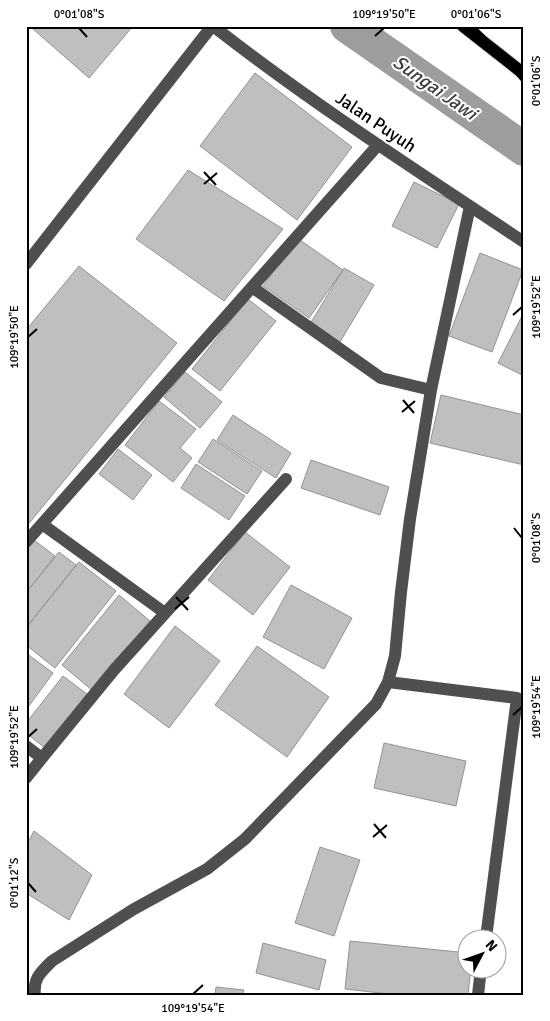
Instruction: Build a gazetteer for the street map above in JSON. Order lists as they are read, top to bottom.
{
  "streets": {
    "street": ["Jalan Puyuh"]
  },
  "water": ["Sungai Jawi"],
  "north": "top right",
  "coordinates": [
    "0°01'08\"S",
    "109°19'50\"E",
    "0°01'06\"S",
    "109°19'52\"E",
    "109°19'54\"E",
    "0°01'12\"S"
  ]
}
